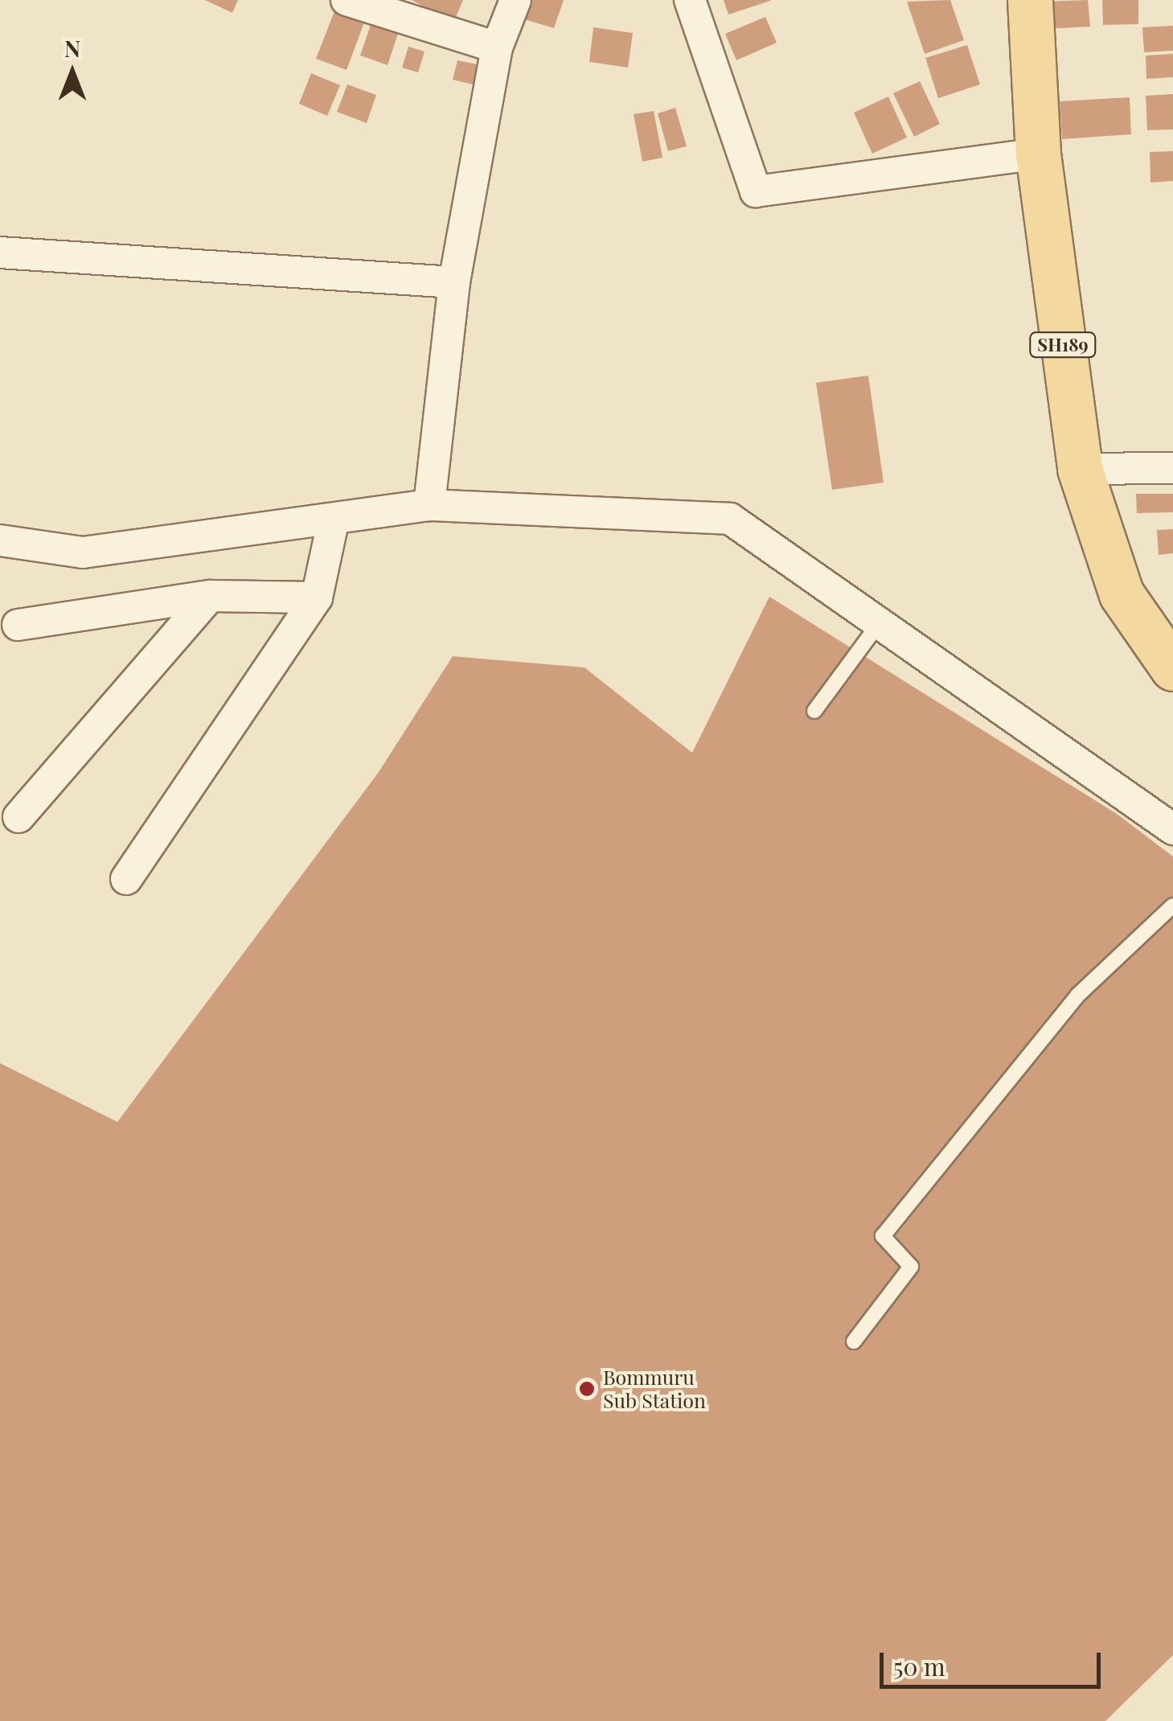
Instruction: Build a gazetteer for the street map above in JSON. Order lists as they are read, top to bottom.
{
  "streets": {
    "main road": ["SH189"]
  },
  "places": ["Bommuru Sub Station"],
  "scale_bar": "50 m",
  "north": "top"
}
